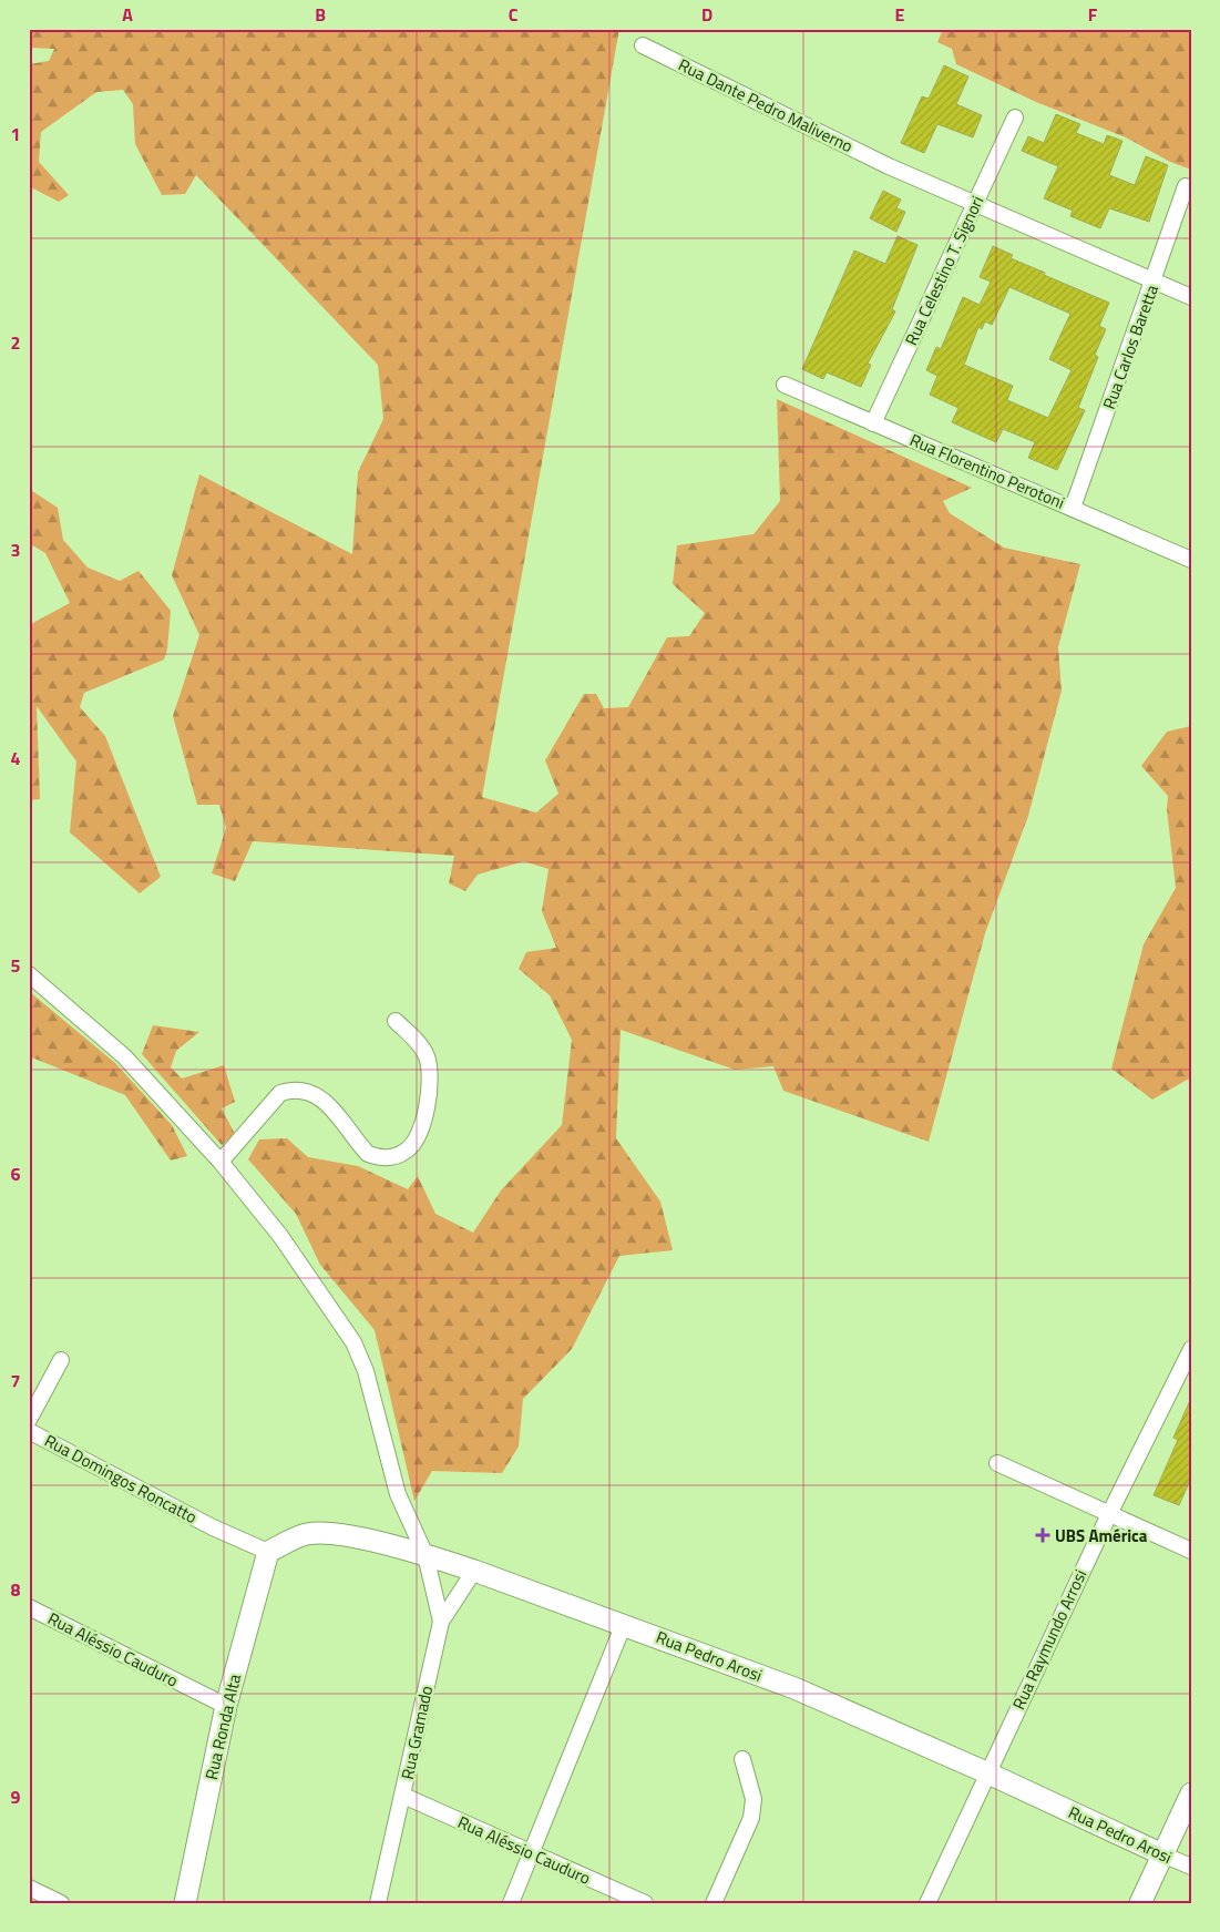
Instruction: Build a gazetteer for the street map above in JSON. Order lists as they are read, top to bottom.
{
  "streets": {
    "street": [
      "Rua Dante Pedro Maliverno",
      "Rua Celestino T. Signori",
      "Rua Carlos Baretta",
      "Rua Florentino Perotoni",
      "Rua Domingos Roncatto",
      "Rua Raymundo Arrosi",
      "Rua Aléssio Cauduro",
      "Rua Pedro Arosi",
      "Rua Ronda Alta",
      "Rua Gramado"
    ]
  },
  "crossings": [
    ["Rua Dante Pedro Maliverno", "Rua Celestino T. Signori"],
    ["Rua Dante Pedro Maliverno", "Rua Carlos Baretta"],
    ["Rua Celestino T. Signori", "Rua Florentino Perotoni"],
    ["Rua Carlos Baretta", "Rua Florentino Perotoni"],
    ["Rua Domingos Roncatto", "Rua Pedro Arosi"],
    ["Rua Domingos Roncatto", "Rua Ronda Alta"],
    ["Rua Raymundo Arrosi", "Rua Pedro Arosi"],
    ["Rua Aléssio Cauduro", "Rua Ronda Alta"],
    ["Rua Aléssio Cauduro", "Rua Gramado"],
    ["Rua Pedro Arosi", "Rua Ronda Alta"],
    ["Rua Pedro Arosi", "Rua Gramado"]
  ],
  "places": {
    "health": ["UBS América"]
  },
  "grid": {
    "columns": [
      "A",
      "B",
      "C",
      "D",
      "E",
      "F"
    ],
    "rows": [
      "1",
      "2",
      "3",
      "4",
      "5",
      "6",
      "7",
      "8",
      "9"
    ]
  }
}
